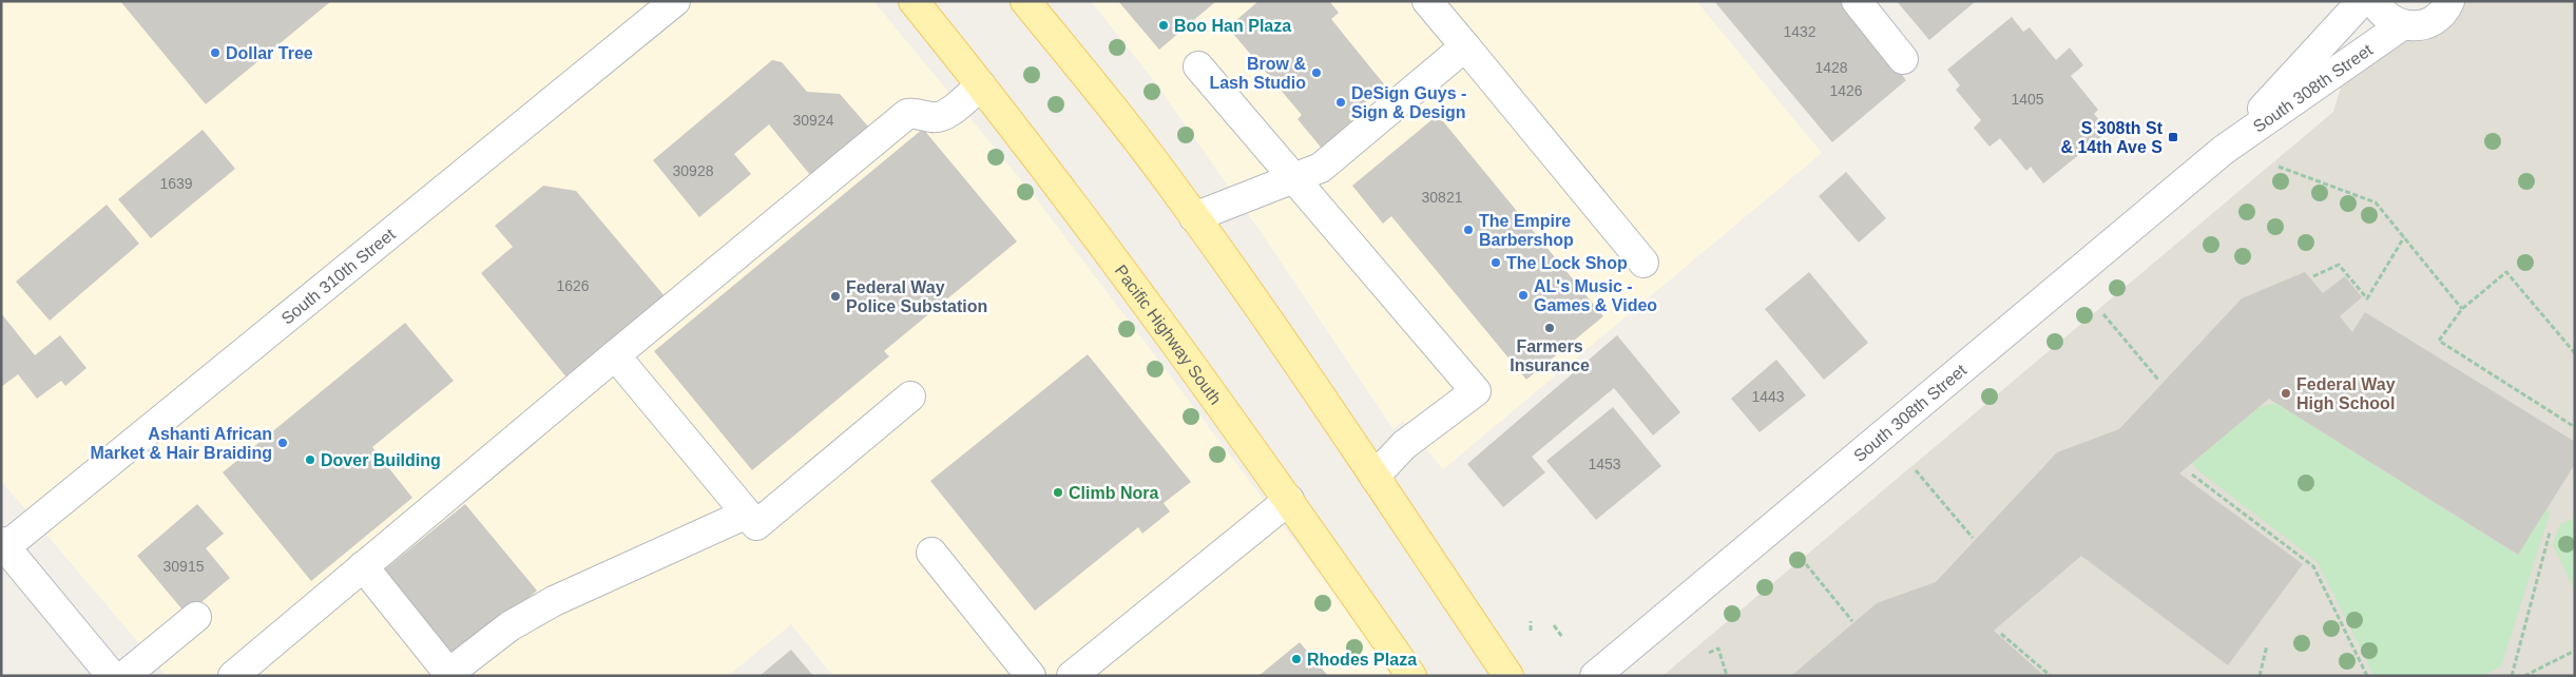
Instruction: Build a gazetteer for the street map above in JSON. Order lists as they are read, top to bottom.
{
  "streets": {
    "main road": ["Pacific Highway South"],
    "street": ["South 308th Street", "South 310th Street"]
  },
  "places": {
    "other": [
      "Boo Han Plaza",
      "Dollar Tree",
      "Brow & Lash Studio",
      "DeSign Guys - Sign & Design",
      "The Empire Barbershop",
      "The Lock Shop",
      "AL's Music - Games & Video",
      "Federal Way Police Substation",
      "Farmers Insurance",
      "Federal Way High School",
      "Ashanti African Market & Hair Braiding",
      "Dover Building",
      "Climb Nora",
      "Rhodes Plaza"
    ],
    "transit": ["S 308th St & 14th Ave S"]
  },
  "house_numbers": [
    "1432",
    "1428",
    "1426",
    "1405",
    "30924",
    "30928",
    "1639",
    "30821",
    "1626",
    "1443",
    "1453",
    "30915"
  ]
}
